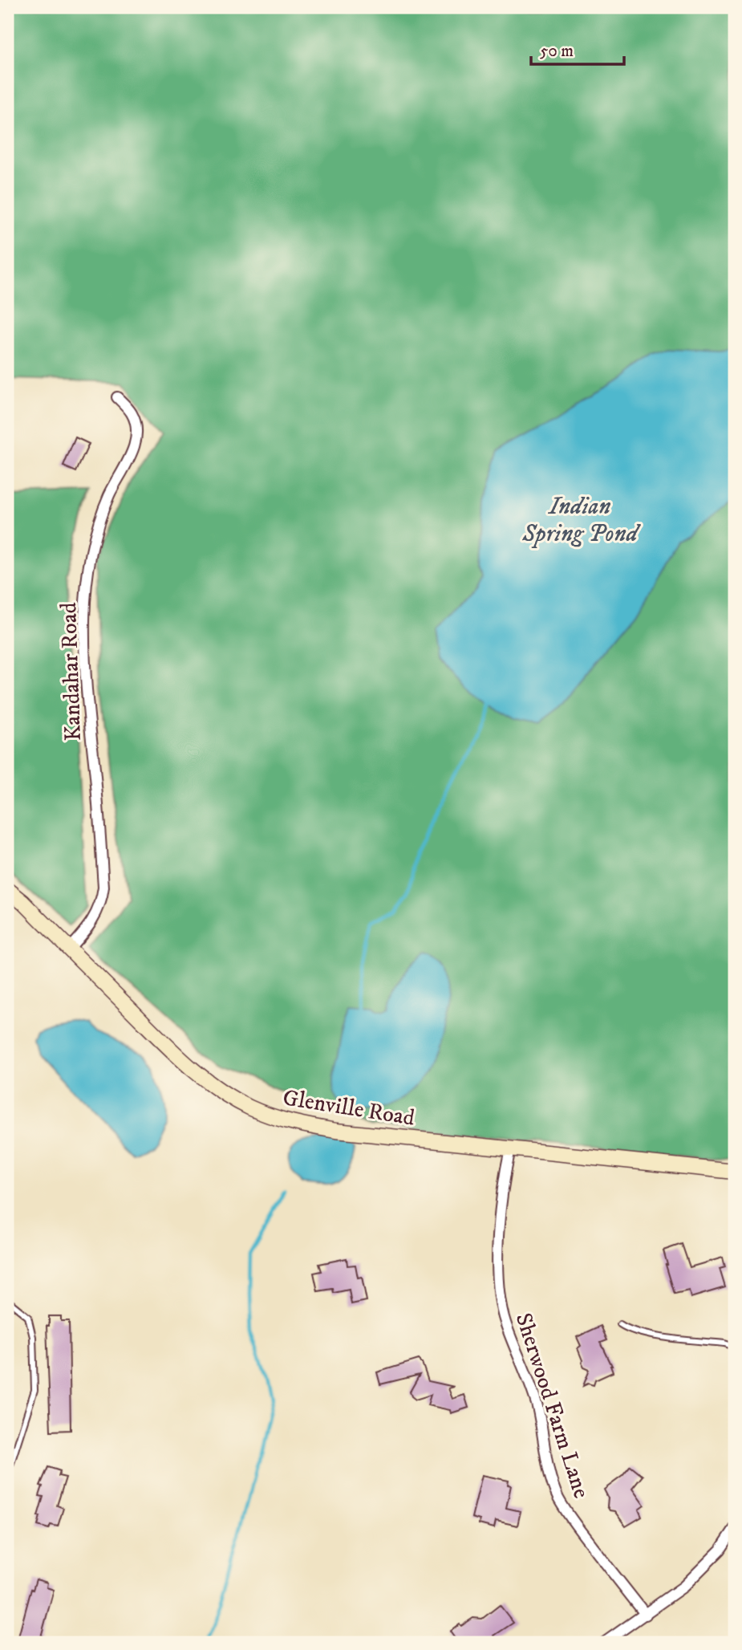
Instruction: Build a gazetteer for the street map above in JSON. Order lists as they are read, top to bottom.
{
  "streets": {
    "main road": ["Glenville Road"],
    "street": ["Kandahar Road", "Sherwood Farm Lane"]
  },
  "crossings": [
    ["Kandahar Road", "Glenville Road"],
    ["Glenville Road", "Sherwood Farm Lane"]
  ],
  "water": ["Indian Spring Pond"],
  "scale_bar": "50 m"
}
